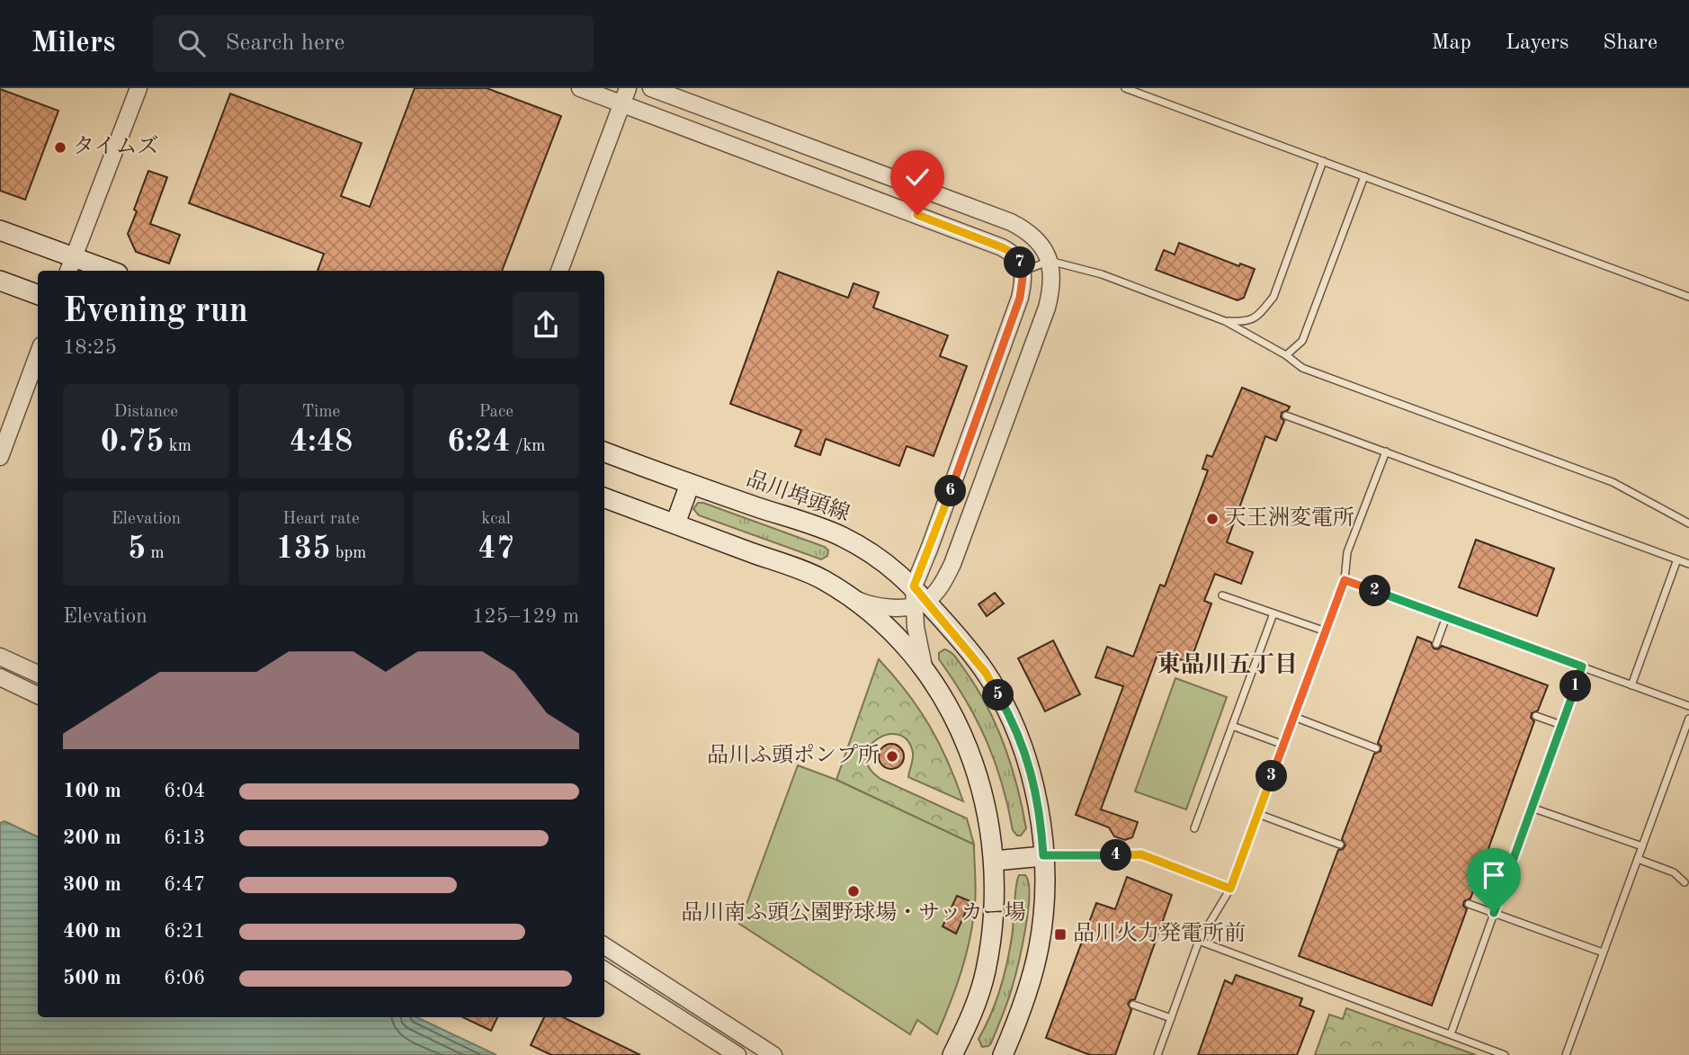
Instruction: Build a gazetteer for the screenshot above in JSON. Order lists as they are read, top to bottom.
{
  "streets": {
    "main road": ["品川埠頭線"]
  },
  "districts": ["東品川五丁目"],
  "places": {
    "other": [
      "タイムズ",
      "天王洲変電所",
      "品川ふ頭ポンプ所",
      "品川南ふ頭公園野球場・サッカー場"
    ],
    "transit": ["品川火力発電所前"]
  },
  "page": {
    "header": "Milers",
    "search": "Search here",
    "nav": ["Map", "Layers", "Share"],
    "pins": [
      "7",
      "6",
      "2",
      "1",
      "5",
      "3",
      "4"
    ],
    "heading": ["Evening run", "18:25"],
    "stats": [
      ["Distance", "0.75 km"],
      ["Time", "4:48"],
      ["Pace", "6:24 /km"],
      ["Elevation", "5 m"],
      ["Heart rate", "135 bpm"],
      ["kcal", "47"]
    ],
    "chart": ["Elevation", "125–129 m"],
    "list": [
      {
        "name": "100 m",
        "note": "6:04"
      },
      {
        "name": "200 m",
        "note": "6:13"
      },
      {
        "name": "300 m",
        "note": "6:47"
      },
      {
        "name": "400 m",
        "note": "6:21"
      },
      {
        "name": "500 m",
        "note": "6:06"
      }
    ]
  }
}
